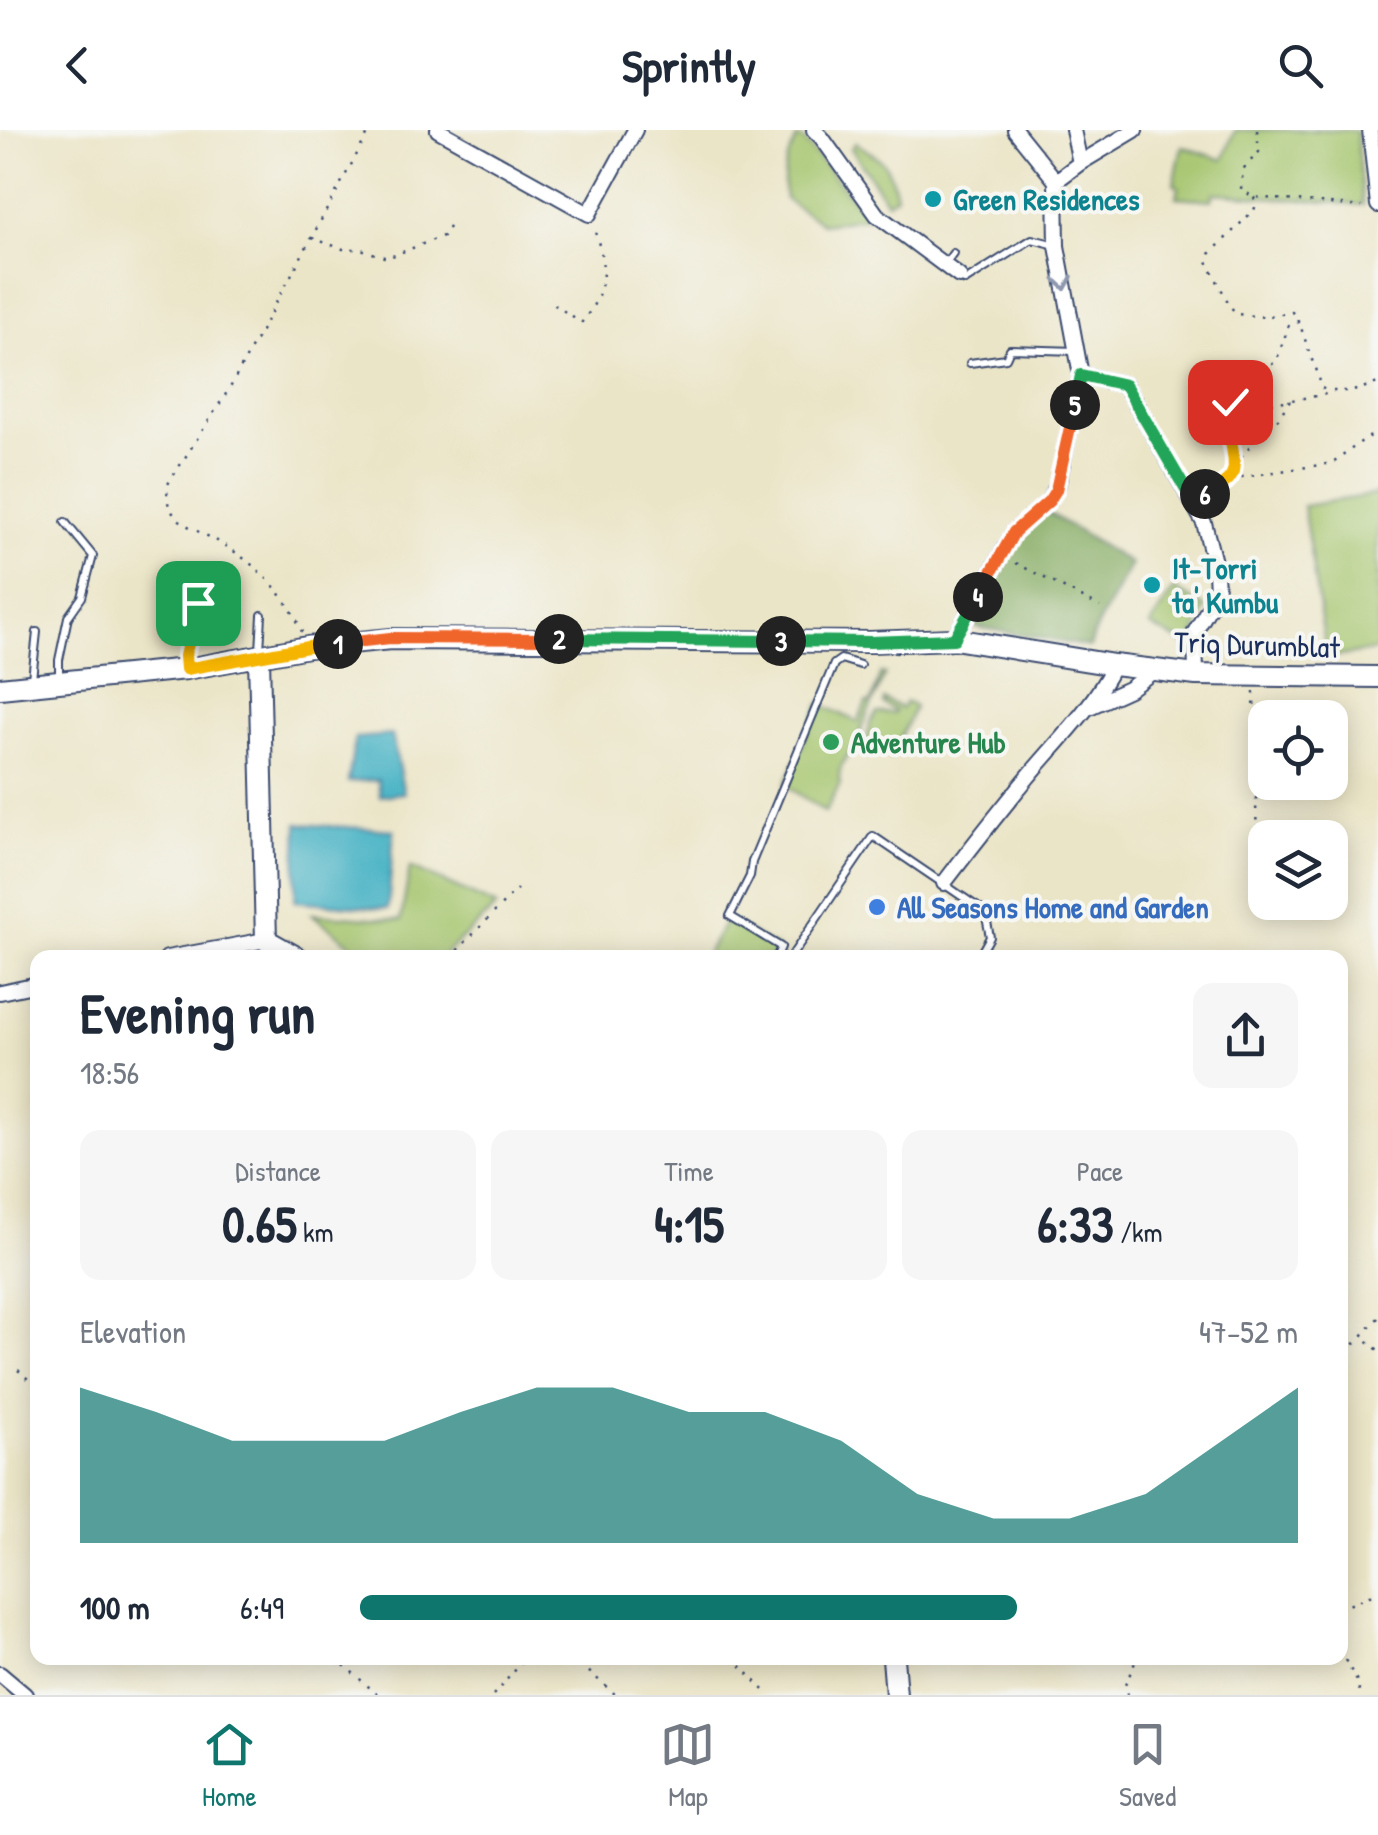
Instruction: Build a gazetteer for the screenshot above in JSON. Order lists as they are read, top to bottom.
{
  "streets": {
    "street": ["Triq Durumblat"]
  },
  "places": [
    "Green Residences",
    "It-Torri ta' Kumbu",
    "Adventure Hub",
    "All Seasons Home and Garden"
  ],
  "page": {
    "header": "Sprintly",
    "pins": [
      "5",
      "6",
      "4",
      "2",
      "3",
      "1"
    ],
    "heading": ["Evening run", "18:56"],
    "stats": [
      ["Distance", "0.65 km"],
      ["Time", "4:15"],
      ["Pace", "6:33 /km"]
    ],
    "chart": ["Elevation", "47–52 m"],
    "list": [
      {
        "name": "100 m",
        "note": "6:49"
      }
    ],
    "tabs": ["Home", "Map", "Saved"]
  }
}
